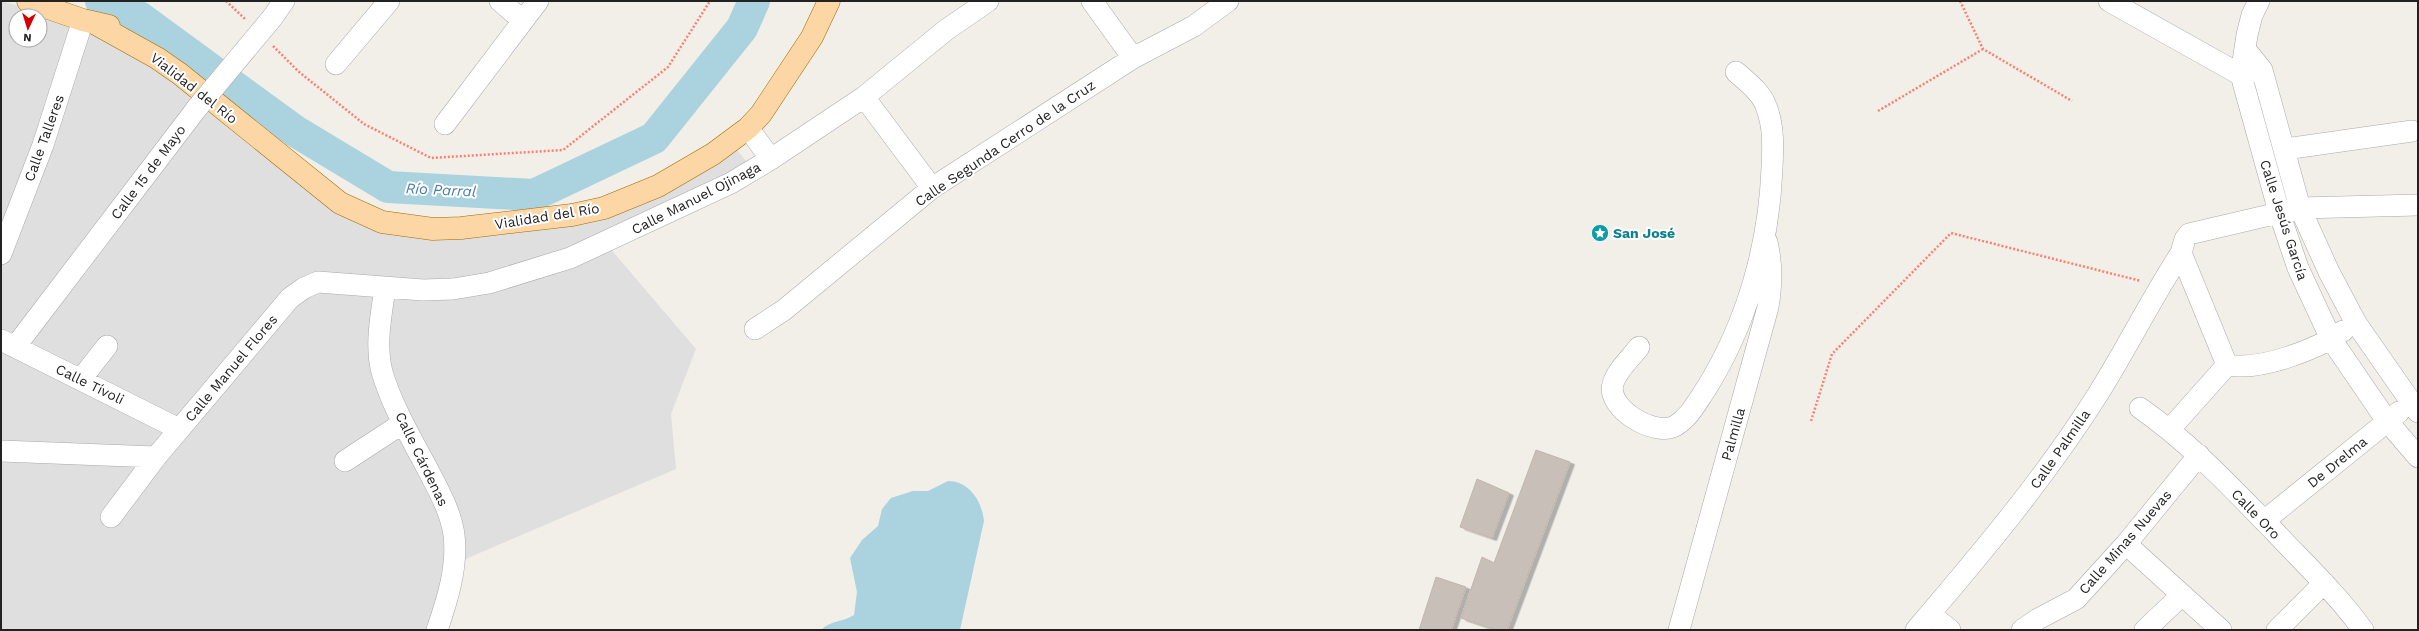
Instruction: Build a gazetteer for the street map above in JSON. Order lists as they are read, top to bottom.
{
  "streets": {
    "main road": ["Vialidad del Río"],
    "street": [
      "Calle Talleres",
      "Calle Segunda Cerro de la Cruz",
      "Calle 15 de Mayo",
      "Calle Manuel Ojinaga",
      "Calle Jesús García",
      "Calle Manuel Flores",
      "Calle Tívoli",
      "Palmilla",
      "Calle Palmilla",
      "Calle Cárdenas",
      "De Drelma",
      "Calle Oro",
      "Calle Minas Nuevas"
    ]
  },
  "crossings": [
    ["Vialidad del Río", "Calle Talleres"],
    ["Calle 15 de Mayo", "Calle Tívoli"],
    ["Calle Manuel Ojinaga", "Calle Manuel Flores"],
    ["Calle Manuel Ojinaga", "Calle Cárdenas"],
    ["Calle Jesús García", "Calle Palmilla"],
    ["Calle Jesús García", "De Drelma"],
    ["Calle Manuel Flores", "Calle Tívoli"],
    ["Calle Manuel Flores", "Calle Cárdenas"],
    ["De Drelma", "Calle Oro"],
    ["Calle Oro", "Calle Minas Nuevas"]
  ],
  "water": ["Río Parral"],
  "places": {
    "place": ["San José"]
  },
  "north": "bottom"
}
